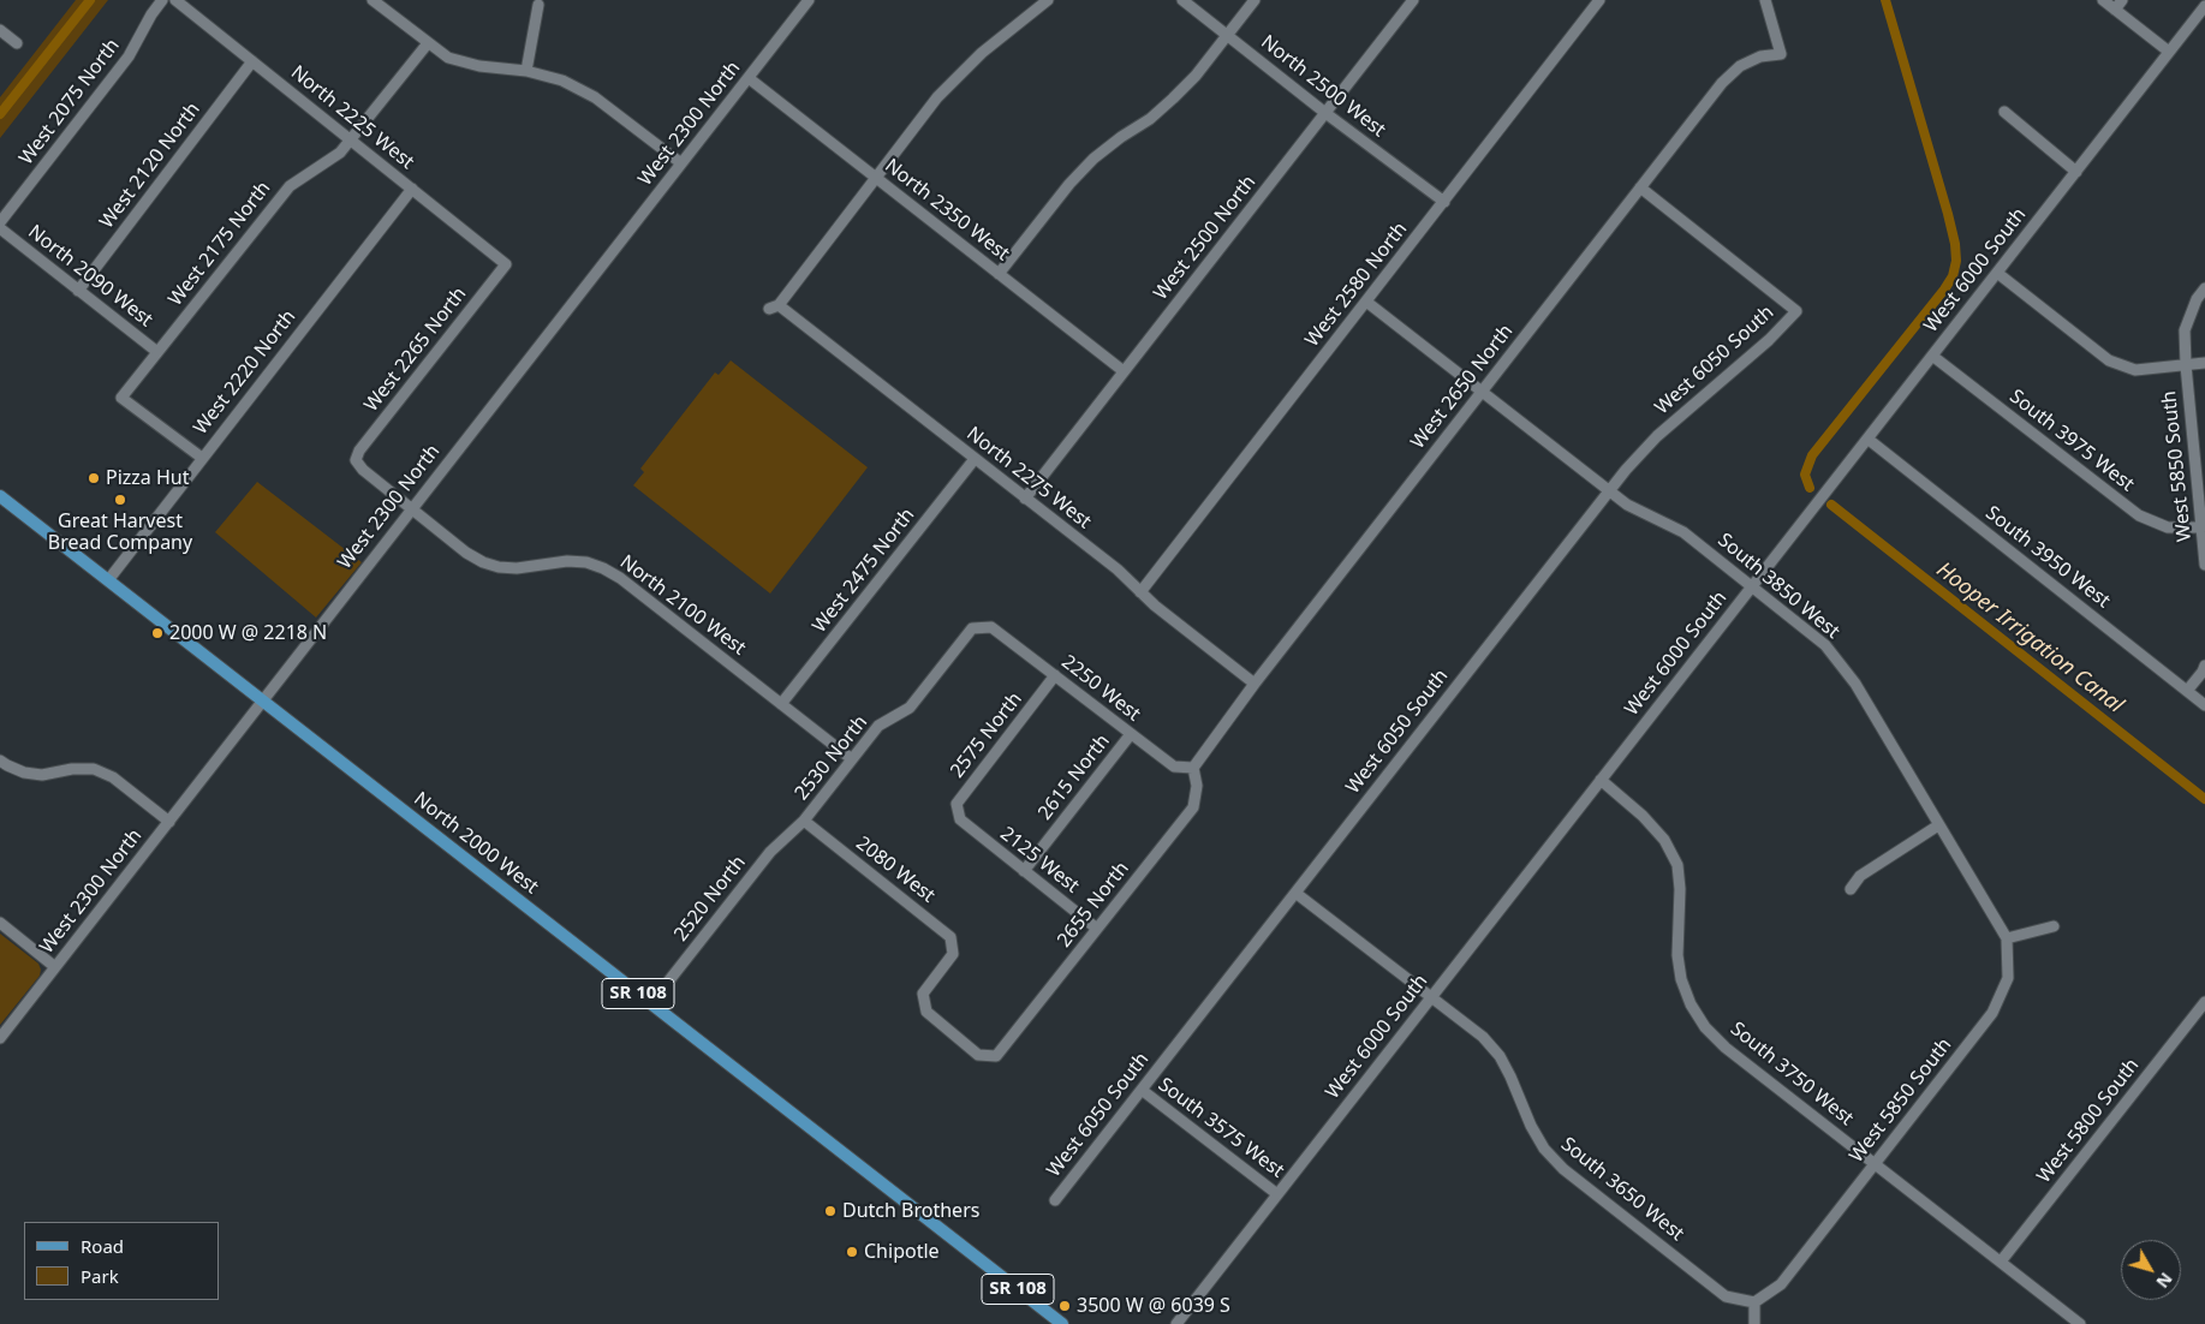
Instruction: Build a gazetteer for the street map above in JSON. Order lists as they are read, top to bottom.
{
  "streets": {
    "main road": ["North 2000 West", "SR 108"],
    "street": [
      "North 2500 West",
      "West 2075 North",
      "North 2225 West",
      "West 2300 North",
      "West 2120 North",
      "North 2350 West",
      "West 2500 North",
      "West 2175 North",
      "West 6000 South",
      "North 2090 West",
      "West 2580 North",
      "West 2265 North",
      "West 6050 South",
      "West 2220 North",
      "West 2650 North",
      "South 3975 West",
      "West 5850 South",
      "North 2275 West",
      "South 3950 West",
      "West 2475 North",
      "South 3850 West",
      "North 2100 West",
      "2250 West",
      "2575 North",
      "2530 North",
      "2615 North",
      "2125 West",
      "2080 West",
      "2520 North",
      "2655 North",
      "South 3750 West",
      "West 5800 South",
      "South 3575 West",
      "South 3650 West"
    ]
  },
  "crossings": [
    ["North 2500 West", "West 2500 North"],
    ["North 2500 West", "West 2580 North"],
    ["North 2225 West", "West 2120 North"],
    ["North 2225 West", "West 2175 North"],
    ["North 2225 West", "West 2265 North"],
    ["North 2225 West", "West 2220 North"],
    ["West 2300 North", "North 2350 West"],
    ["West 2300 North", "North 2100 West"],
    ["West 2300 North", "North 2000 West"],
    ["West 2120 North", "North 2090 West"],
    ["North 2350 West", "West 2500 North"],
    ["North 2350 West", "North 2275 West"],
    ["West 2500 North", "North 2275 West"],
    ["West 2175 North", "North 2090 West"],
    ["West 2175 North", "West 2220 North"],
    ["West 6000 South", "South 3975 West"],
    ["West 6000 South", "South 3950 West"],
    ["West 6000 South", "South 3850 West"],
    ["West 6000 South", "South 3750 West"],
    ["West 6000 South", "South 3575 West"],
    ["West 6000 South", "South 3650 West"],
    ["West 2580 North", "North 2275 West"],
    ["West 2580 North", "South 3850 West"],
    ["West 2265 North", "North 2100 West"],
    ["West 6050 South", "West 2650 North"],
    ["West 6050 South", "South 3850 West"],
    ["West 6050 South", "South 3575 West"],
    ["West 6050 South", "South 3650 West"],
    ["West 2220 North", "North 2000 West"],
    ["West 2650 North", "North 2275 West"],
    ["West 2650 North", "South 3850 West"],
    ["West 2650 North", "2250 West"],
    ["West 2650 North", "2655 North"],
    ["South 3975 West", "West 5850 South"],
    ["West 5850 South", "South 3850 West"],
    ["West 5850 South", "South 3750 West"],
    ["West 5850 South", "South 3650 West"],
    ["North 2275 West", "West 2475 North"],
    ["West 2475 North", "North 2100 West"],
    ["North 2100 West", "2530 North"],
    ["2250 West", "2575 North"],
    ["2250 West", "2530 North"],
    ["2250 West", "2615 North"],
    ["2250 West", "2655 North"],
    ["2575 North", "2125 West"],
    ["2530 North", "2080 West"],
    ["2530 North", "2520 North"],
    ["2615 North", "2125 West"],
    ["North 2000 West", "2520 North"],
    ["2125 West", "2655 North"],
    ["2080 West", "2520 North"],
    ["2080 West", "2655 North"],
    ["South 3750 West", "West 5800 South"]
  ],
  "water": ["Hooper Irrigation Canal"],
  "places": [
    "Pizza Hut",
    "Great Harvest Bread Company",
    "2000 W @ 2218 N",
    "Dutch Brothers",
    "Chipotle",
    "3500 W @ 6039 S"
  ],
  "legend": ["Road", "Park"],
  "north": "bottom right"
}
